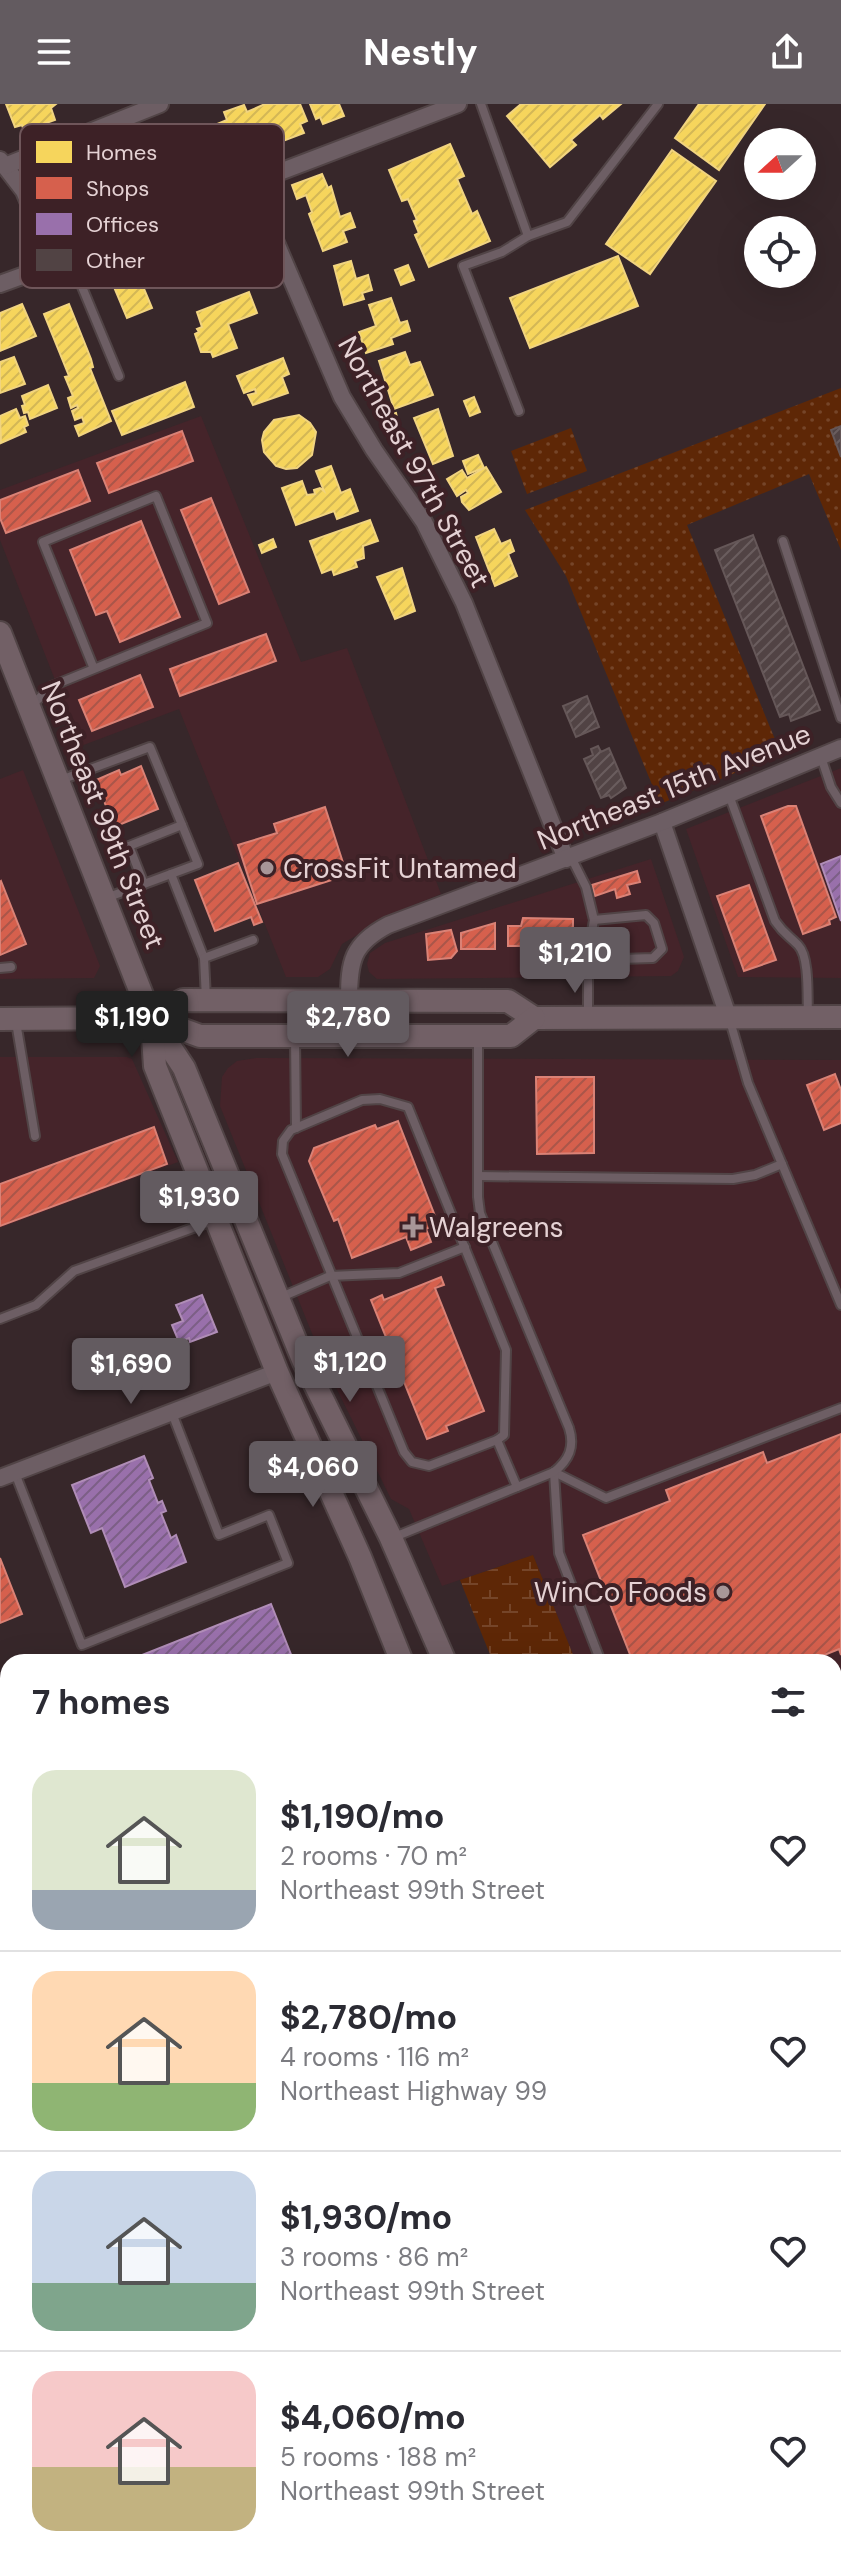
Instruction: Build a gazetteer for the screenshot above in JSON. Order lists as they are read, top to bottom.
{
  "streets": {
    "main road": ["Northeast 99th Street"],
    "street": ["Northeast 97th Street", "Northeast 15th Avenue"]
  },
  "crossings": [
    ["Northeast 97th Street", "Northeast 15th Avenue"]
  ],
  "places": {
    "other": ["CrossFit Untamed", "WinCo Foods"],
    "health": ["Walgreens"]
  },
  "legend": [
    "Homes",
    "Shops",
    "Offices",
    "Other"
  ],
  "north": "left",
  "page": {
    "header": "Nestly",
    "price": [
      "$1,210",
      "$1,190",
      "$2,780",
      "$1,930",
      "$1,120",
      "$1,690",
      "$4,060"
    ],
    "heading": "7 homes",
    "list": [
      {
        "name": "$1,190/mo",
        "note": "2 rooms · 70 m² · Northeast 99th Street"
      },
      {
        "name": "$2,780/mo",
        "note": "4 rooms · 116 m² · Northeast Highway 99"
      },
      {
        "name": "$1,930/mo",
        "note": "3 rooms · 86 m² · Northeast 99th Street"
      },
      {
        "name": "$4,060/mo",
        "note": "5 rooms · 188 m² · Northeast 99th Street"
      }
    ]
  }
}
